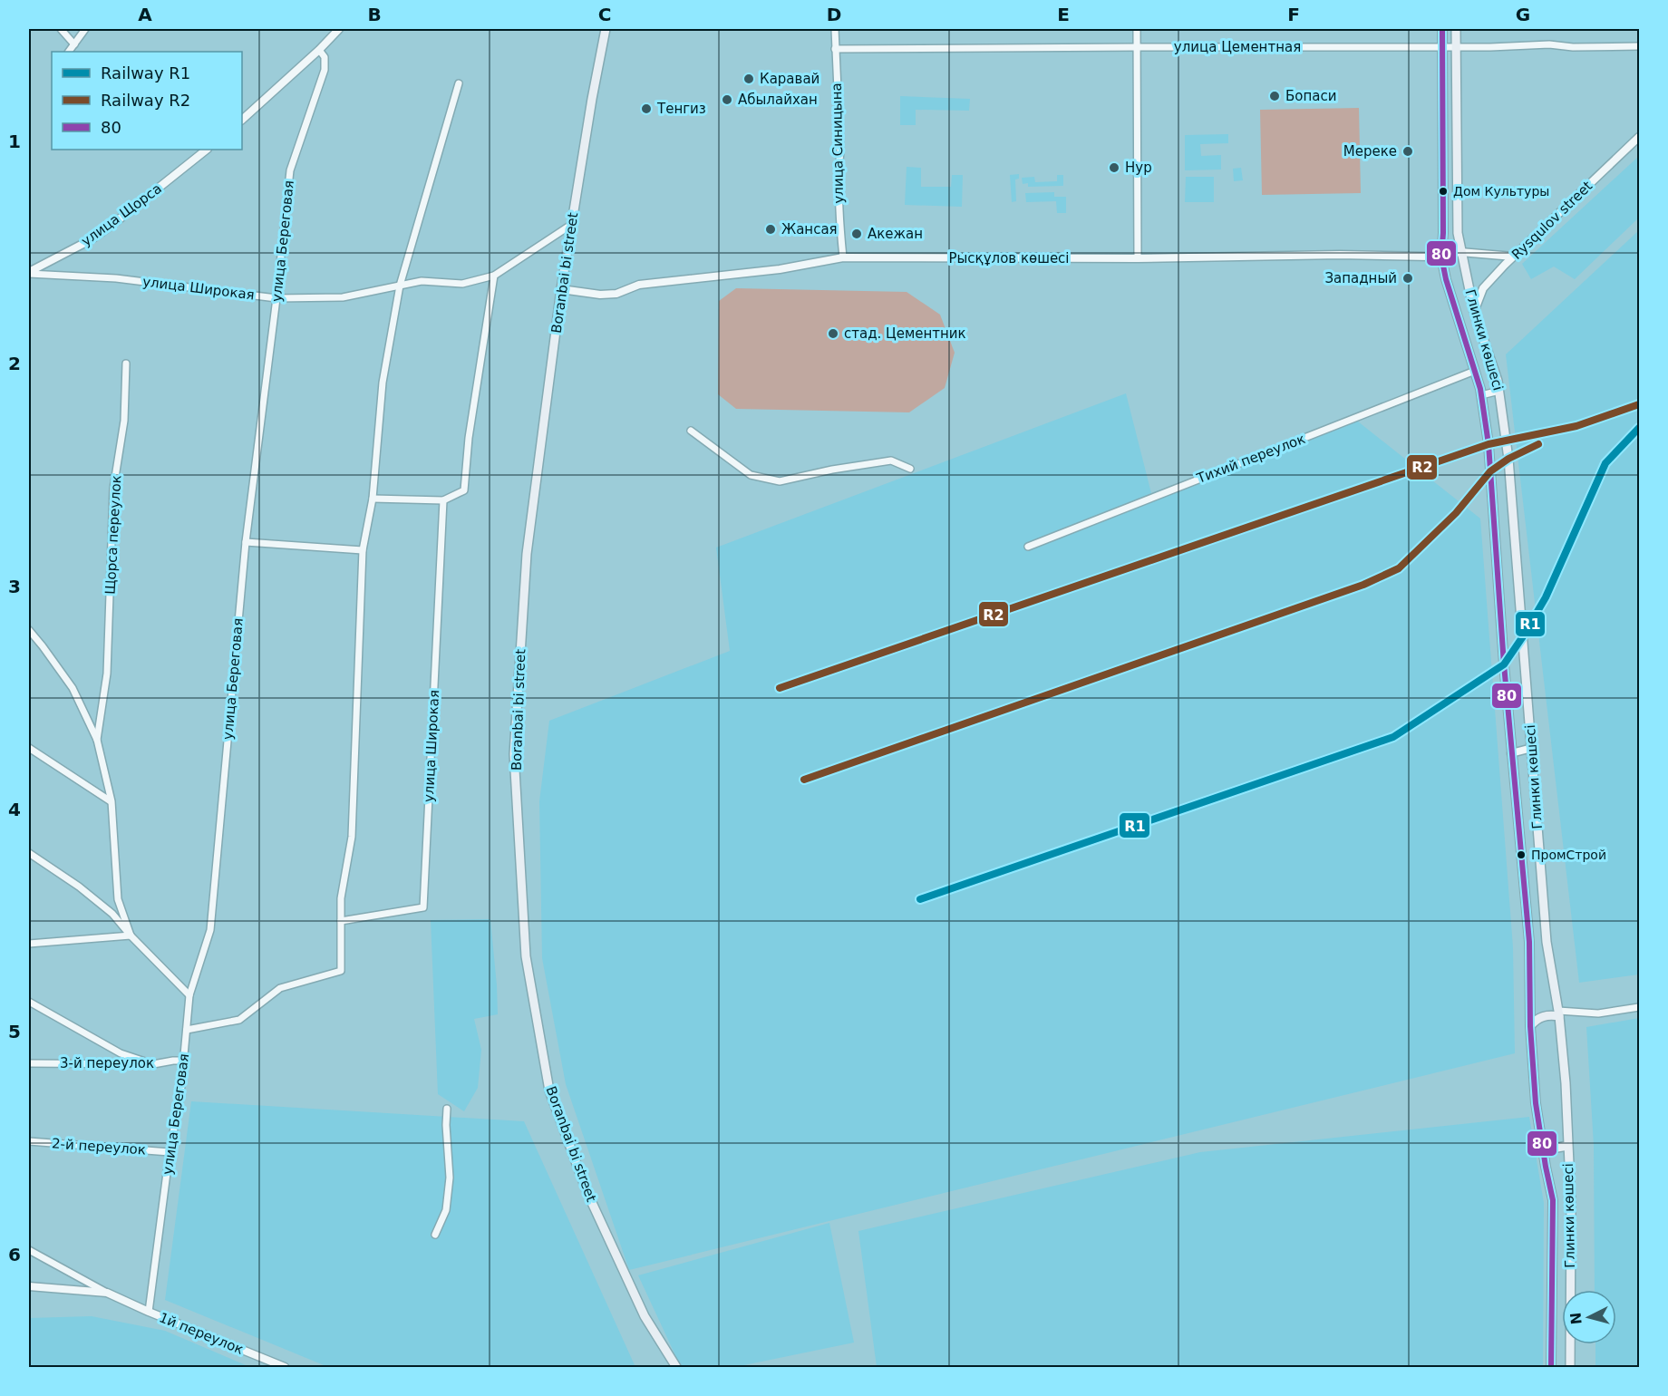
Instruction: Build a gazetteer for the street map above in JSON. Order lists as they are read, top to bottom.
{
  "streets": {
    "main road": ["Boranbai bi street", "Глинки көшесі"],
    "street": [
      "улица Цементная",
      "улица Синицына",
      "улица Щорса",
      "Rysqulov street",
      "улица Береговая",
      "Рысқұлов көшесі",
      "улица Широкая",
      "Тихий переулок",
      "Щорса переулок",
      "3-й переулок",
      "2-й переулок",
      "1й переулок"
    ]
  },
  "crossings": [
    ["улица Цементная", "улица Синицына"],
    ["улица Цементная", "Глинки көшесі"],
    ["улица Синицына", "Рысқұлов көшесі"],
    ["улица Щорса", "улица Широкая"],
    ["Rysqulov street", "Рысқұлов көшесі"],
    ["Rysqulov street", "Глинки көшесі"],
    ["улица Береговая", "улица Широкая"],
    ["улица Береговая", "3-й переулок"],
    ["улица Береговая", "2-й переулок"],
    ["улица Береговая", "1й переулок"],
    ["Рысқұлов көшесі", "Boranbai bi street"],
    ["Рысқұлов көшесі", "Глинки көшесі"],
    ["Boranbai bi street", "улица Широкая"],
    ["Глинки көшесі", "Тихий переулок"]
  ],
  "places": [
    "Каравай",
    "Бопаси",
    "Абылайхан",
    "Тенгиз",
    "Мереке",
    "Нур",
    "Дом Культуры",
    "Жансая",
    "Акежан",
    "Западный",
    "стад. Цементник",
    "ПромСтрой"
  ],
  "lines": ["transit line 80", "rail line R2", "rail line R1"],
  "legend": ["Railway R1", "Railway R2", "80"],
  "north": "left",
  "grid": {
    "columns": [
      "A",
      "B",
      "C",
      "D",
      "E",
      "F",
      "G"
    ],
    "rows": [
      "1",
      "2",
      "3",
      "4",
      "5",
      "6"
    ]
  }
}
